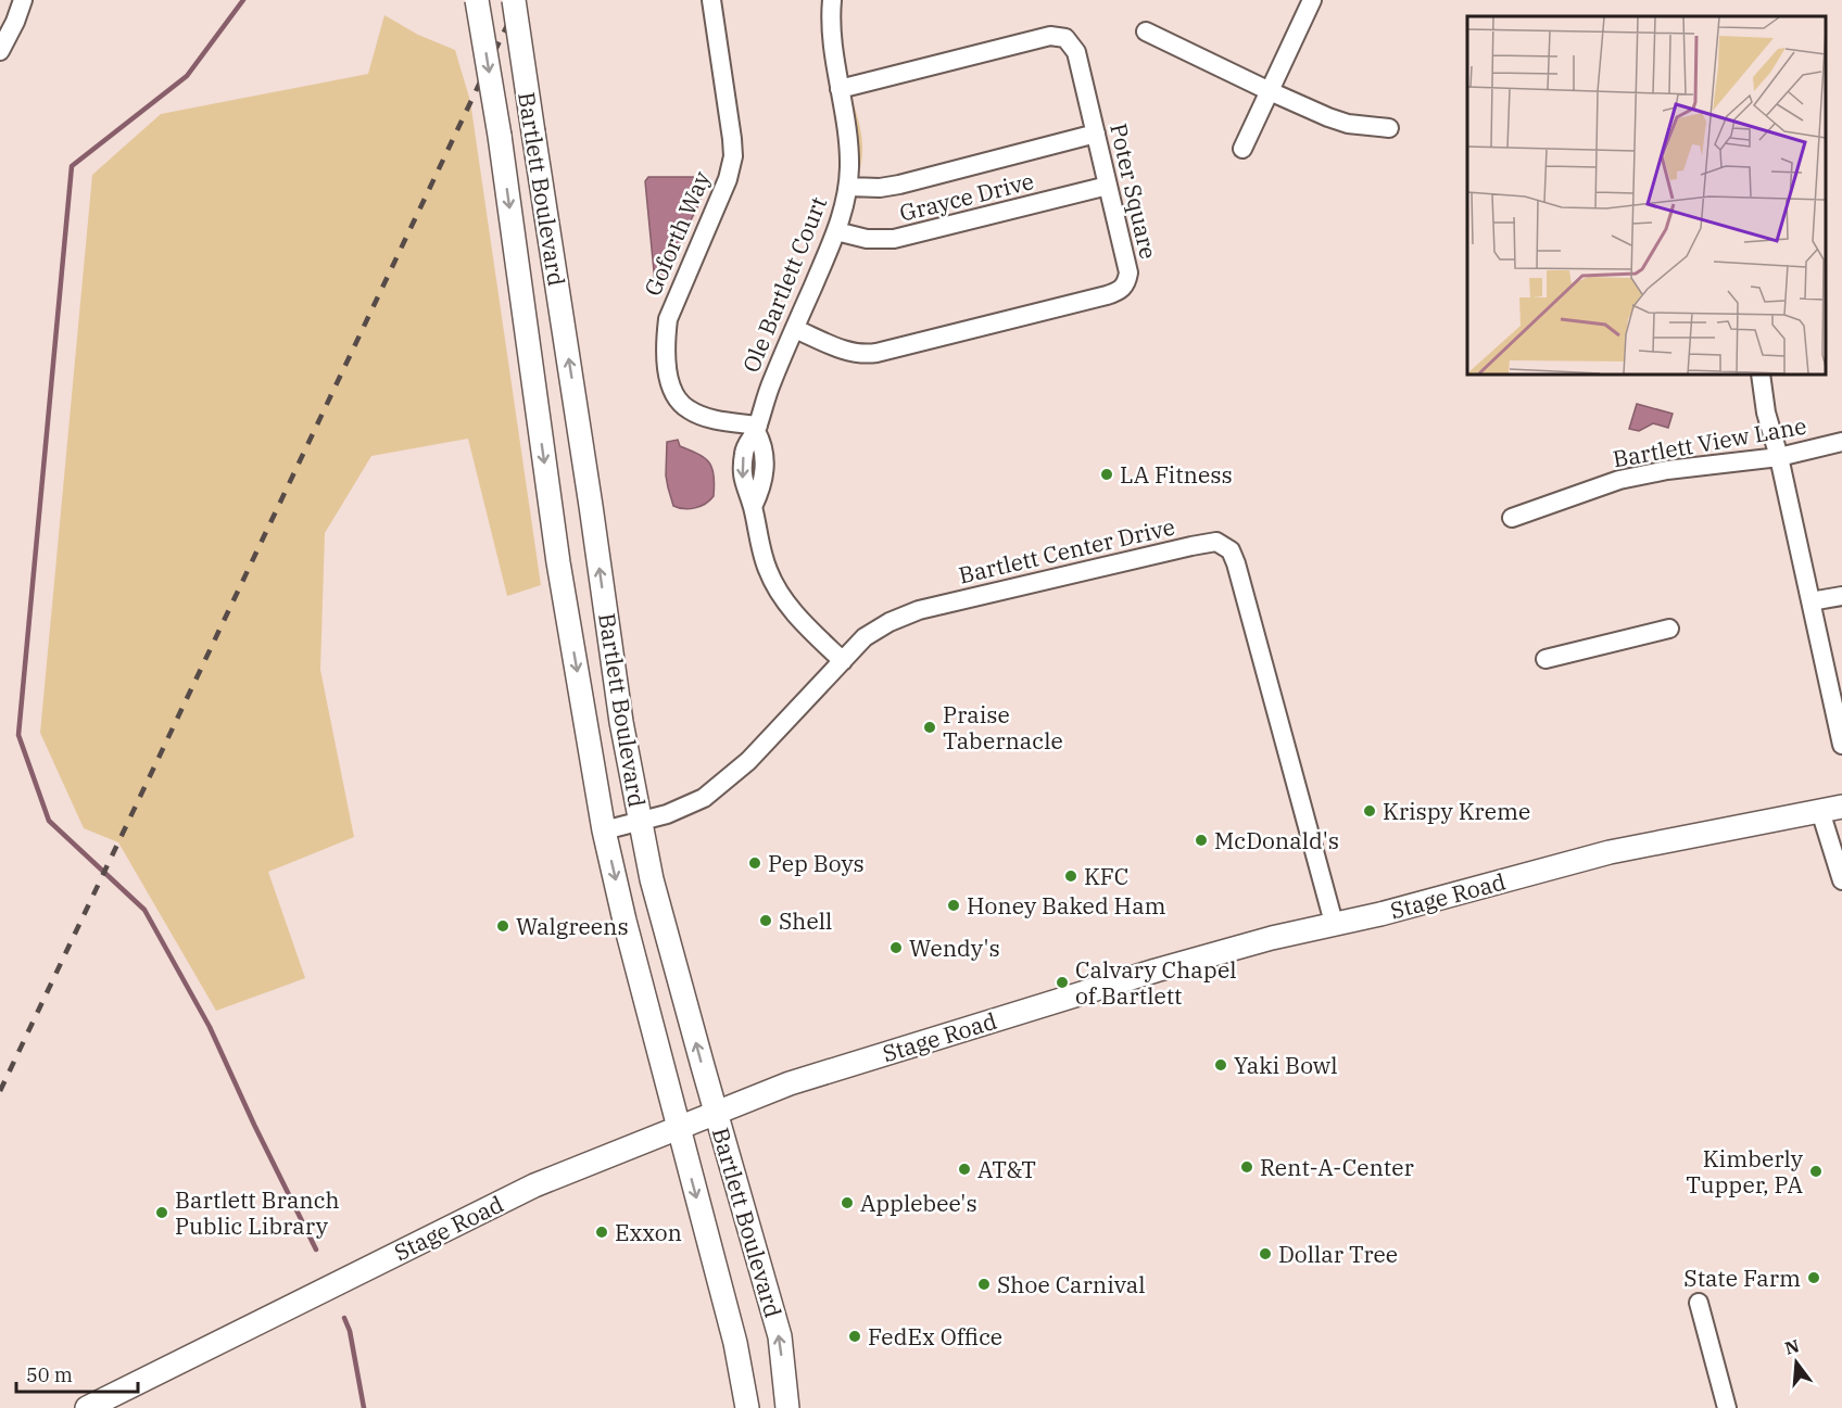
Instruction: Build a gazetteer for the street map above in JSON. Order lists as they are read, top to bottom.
{
  "streets": {
    "main road": ["Bartlett Boulevard", "Stage Road"],
    "street": [
      "Poter Square",
      "Grayce Drive",
      "Goforth Way",
      "Ole Bartlett Court",
      "Bartlett View Lane",
      "Bartlett Center Drive"
    ]
  },
  "crossings": [
    ["Bartlett Boulevard", "Bartlett Center Drive"],
    ["Bartlett Boulevard", "Stage Road"],
    ["Poter Square", "Grayce Drive"],
    ["Poter Square", "Ole Bartlett Court"],
    ["Grayce Drive", "Ole Bartlett Court"],
    ["Goforth Way", "Ole Bartlett Court"],
    ["Bartlett Center Drive", "Stage Road"]
  ],
  "places": [
    "LA Fitness",
    "Praise Tabernacle",
    "Krispy Kreme",
    "McDonald's",
    "Pep Boys",
    "KFC",
    "Honey Baked Ham",
    "Shell",
    "Walgreens",
    "Wendy's",
    "Calvary Chapel of Bartlett",
    "Yaki Bowl",
    "Rent-A-Center",
    "AT&T",
    "Kimberly Tupper, PA",
    "Applebee's",
    "Bartlett Branch Public Library",
    "Exxon",
    "Dollar Tree",
    "State Farm",
    "Shoe Carnival",
    "FedEx Office"
  ],
  "scale_bar": "50 m",
  "north": "top"
}
